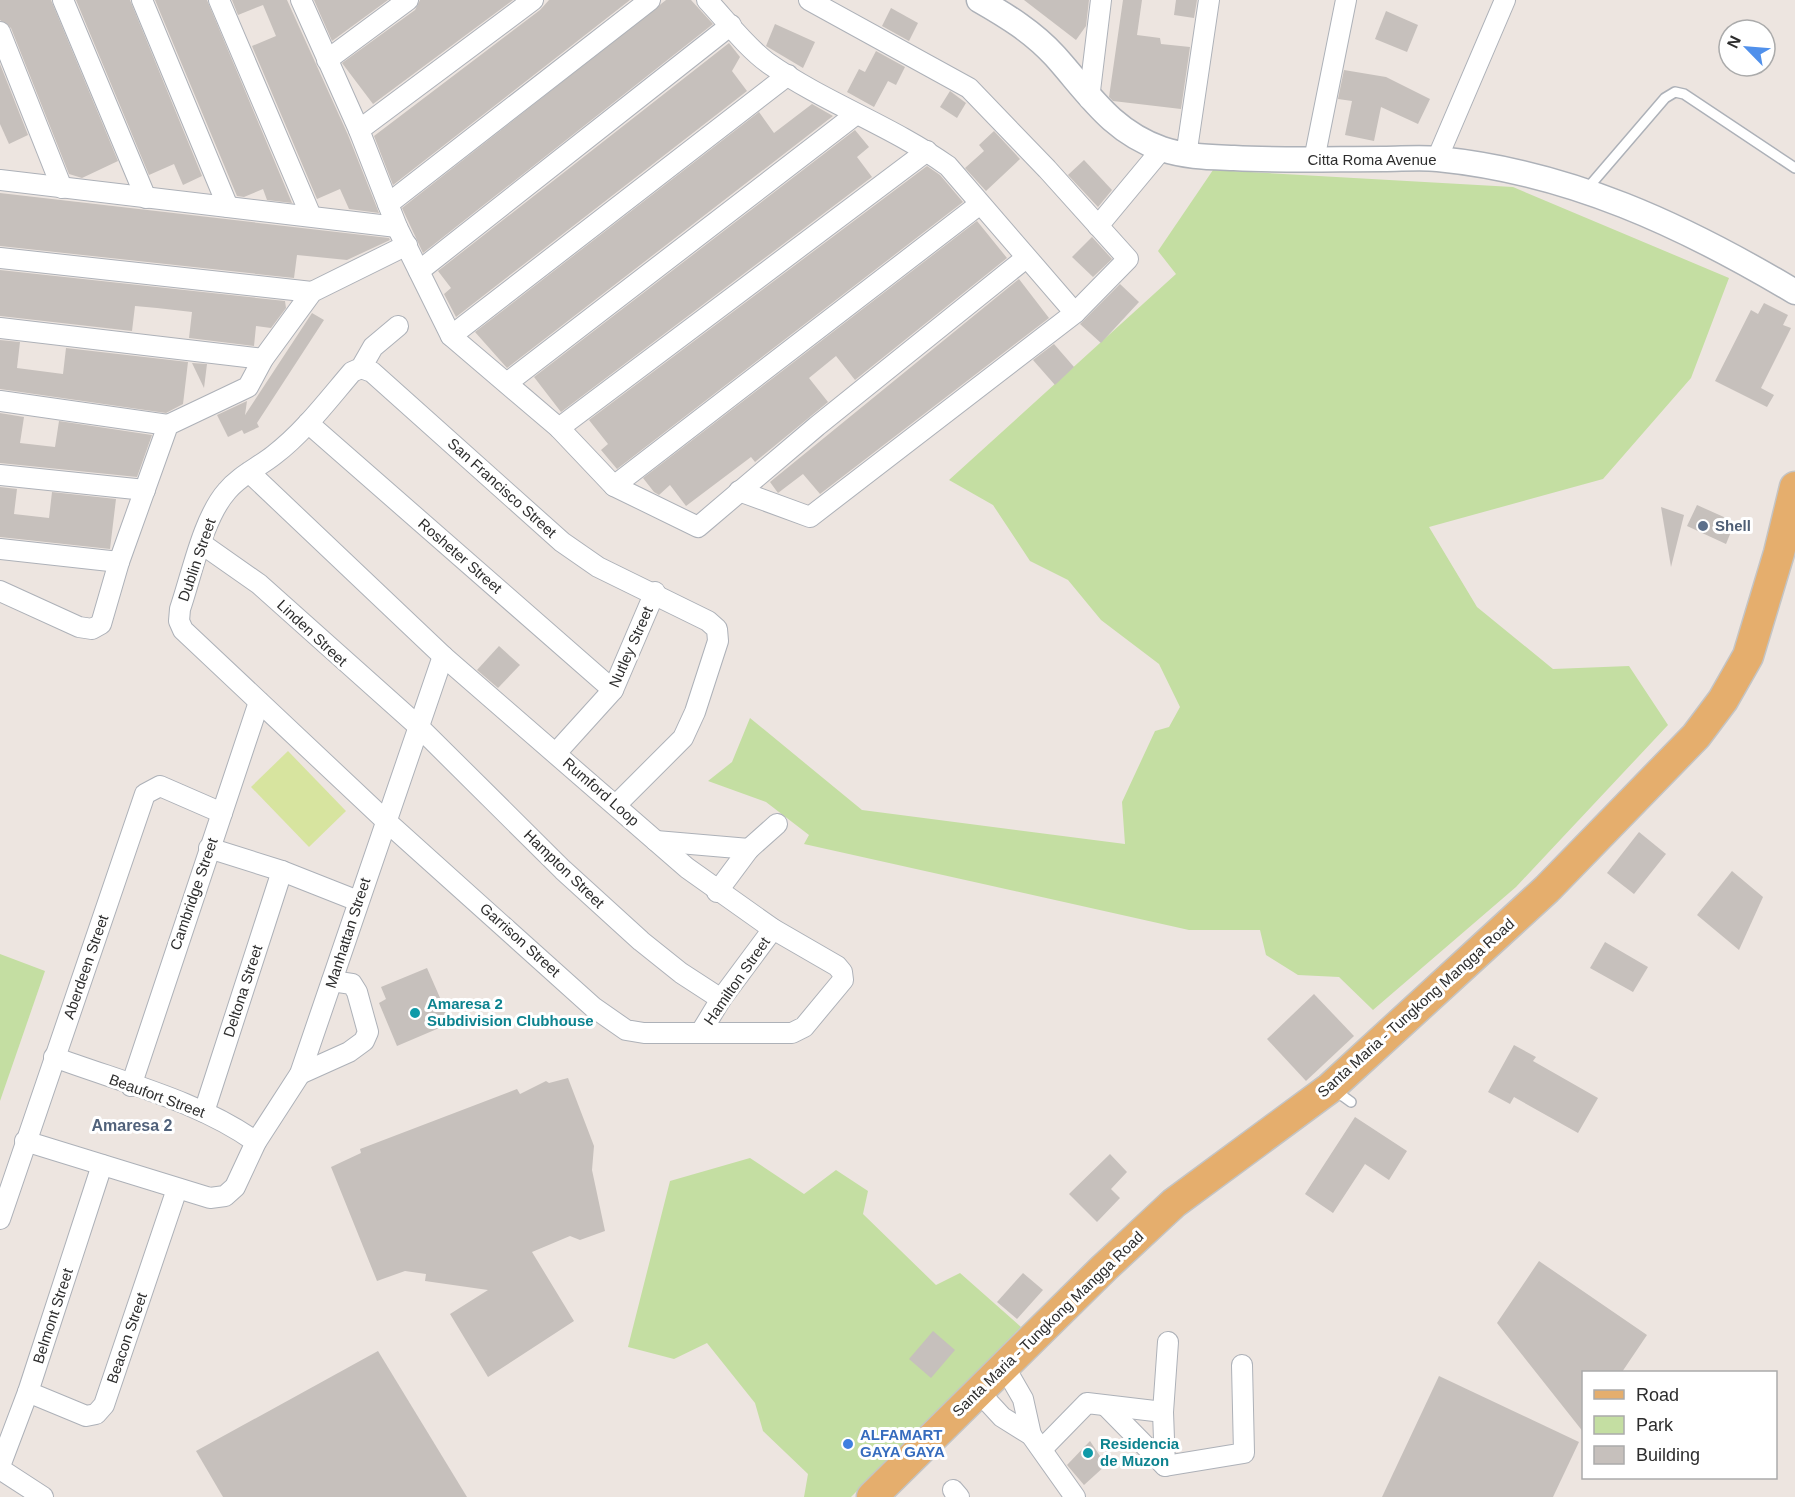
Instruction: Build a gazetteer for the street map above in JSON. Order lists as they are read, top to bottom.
{
  "streets": {
    "main road": ["Santa Maria - Tungkong Mangga Road"],
    "street": [
      "Citta Roma Avenue",
      "San Francisco Street",
      "Rosheter Street",
      "Dublin Street",
      "Linden Street",
      "Nutley Street",
      "Rumford Loop",
      "Hampton Street",
      "Cambridge Street",
      "Manhattan Street",
      "Garrison Street",
      "Aberdeen Street",
      "Hamilton Street",
      "Deltona Street",
      "Beaufort Street",
      "Belmont Street",
      "Beacon Street"
    ]
  },
  "crossings": [
    ["San Francisco Street", "Dublin Street"],
    ["San Francisco Street", "Nutley Street"],
    ["San Francisco Street", "Rumford Loop"],
    ["Rosheter Street", "Dublin Street"],
    ["Rosheter Street", "Nutley Street"],
    ["Dublin Street", "Linden Street"],
    ["Dublin Street", "Rumford Loop"],
    ["Dublin Street", "Cambridge Street"],
    ["Dublin Street", "Manhattan Street"],
    ["Dublin Street", "Garrison Street"],
    ["Linden Street", "Hampton Street"],
    ["Linden Street", "Manhattan Street"],
    ["Nutley Street", "Rumford Loop"],
    ["Rumford Loop", "Manhattan Street"],
    ["Rumford Loop", "Garrison Street"],
    ["Rumford Loop", "Hamilton Street"],
    ["Hampton Street", "Manhattan Street"],
    ["Hampton Street", "Hamilton Street"],
    ["Cambridge Street", "Aberdeen Street"],
    ["Cambridge Street", "Beaufort Street"],
    ["Manhattan Street", "Garrison Street"],
    ["Manhattan Street", "Beaufort Street"],
    ["Manhattan Street", "Beacon Street"],
    ["Garrison Street", "Hamilton Street"],
    ["Aberdeen Street", "Beaufort Street"],
    ["Deltona Street", "Beaufort Street"],
    ["Belmont Street", "Beacon Street"]
  ],
  "districts": ["Amaresa 2"],
  "places": [
    "Shell",
    "Amaresa 2 Subdivision Clubhouse",
    "ALFAMART GAYA GAYA",
    "Residencia de Muzon"
  ],
  "legend": ["Road", "Park", "Building"],
  "north": "top left"
}
